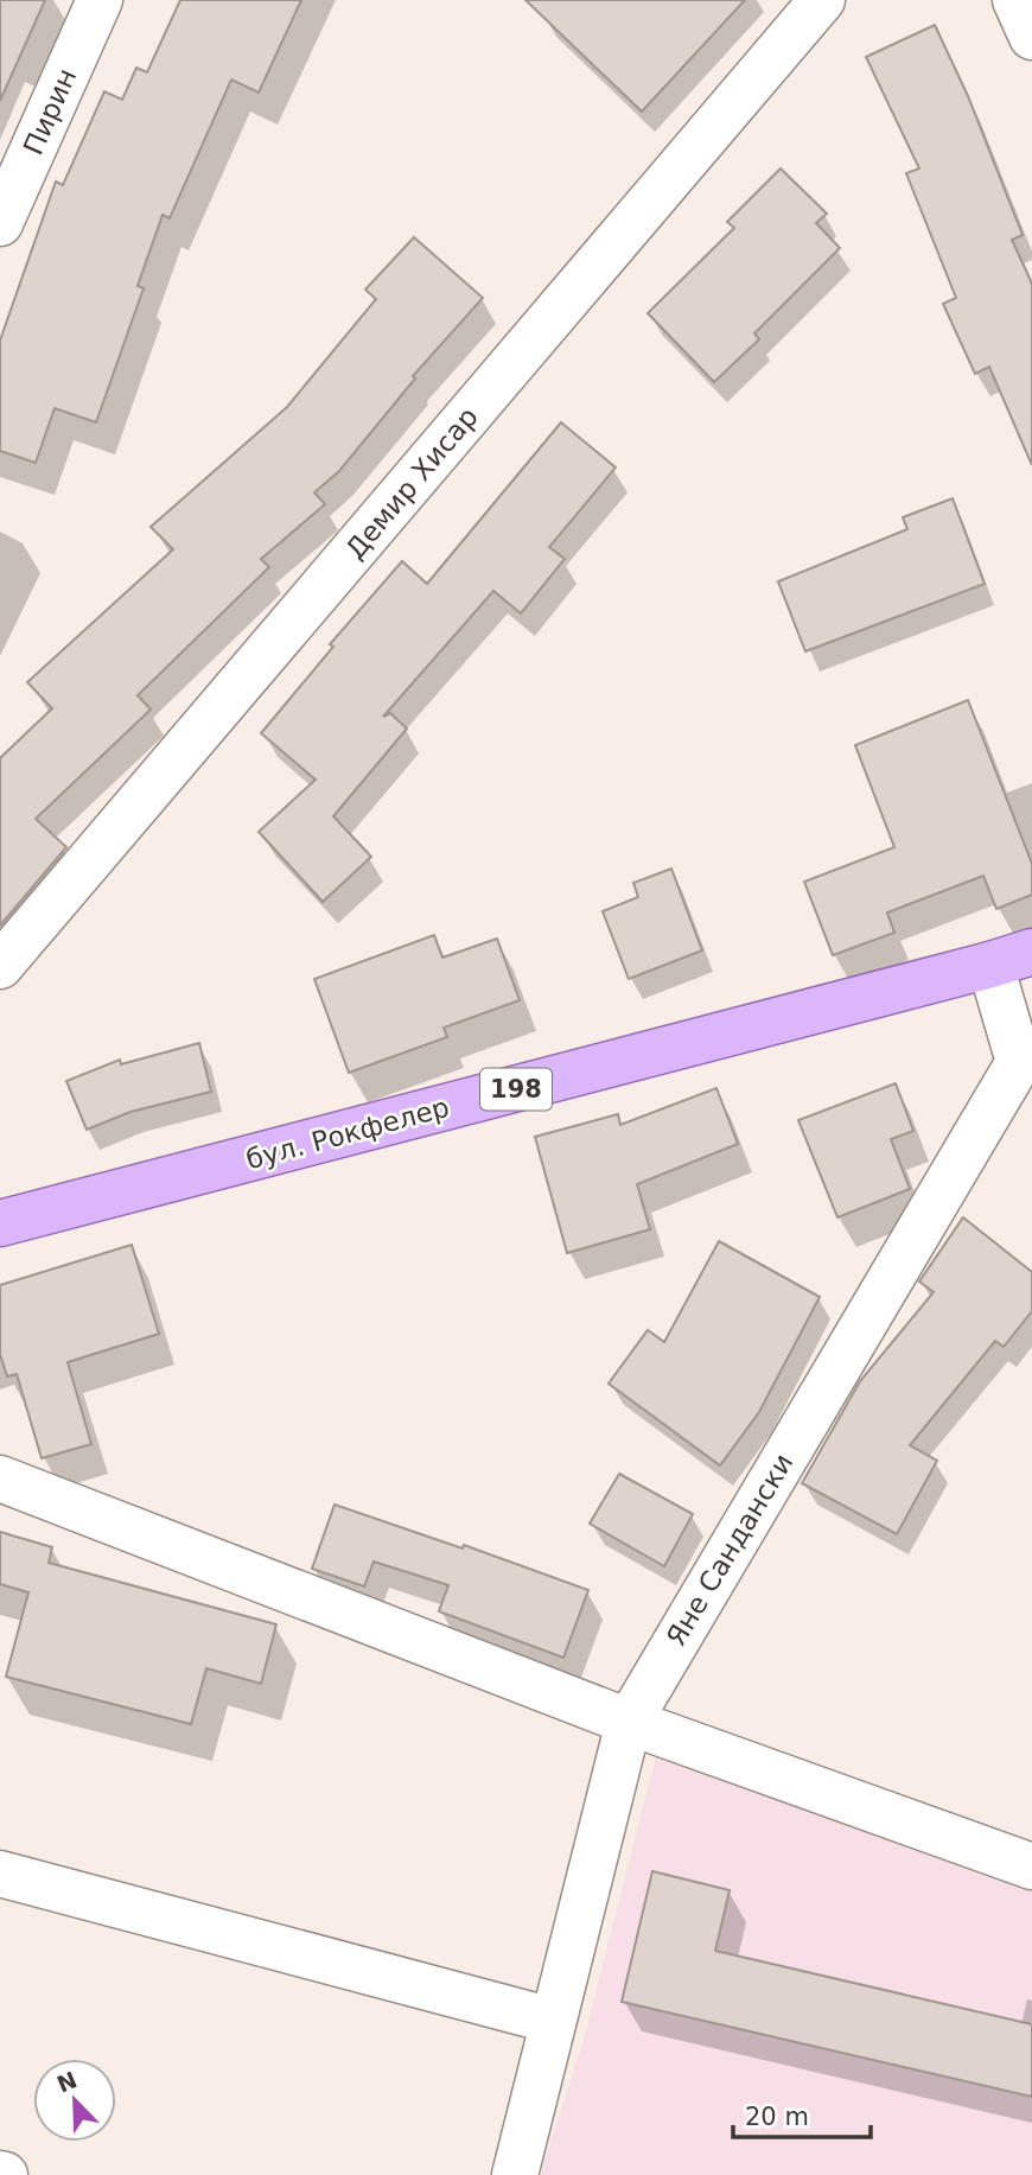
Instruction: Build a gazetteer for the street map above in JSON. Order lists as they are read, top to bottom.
{
  "streets": {
    "main road": ["198", "бул. Рокфелер"],
    "street": ["Пирин", "Демир Хисар", "Яне Сандански"]
  },
  "crossings": [
    ["бул. Рокфелер", "Яне Сандански"]
  ],
  "scale_bar": "20 m",
  "north": "top left"
}
